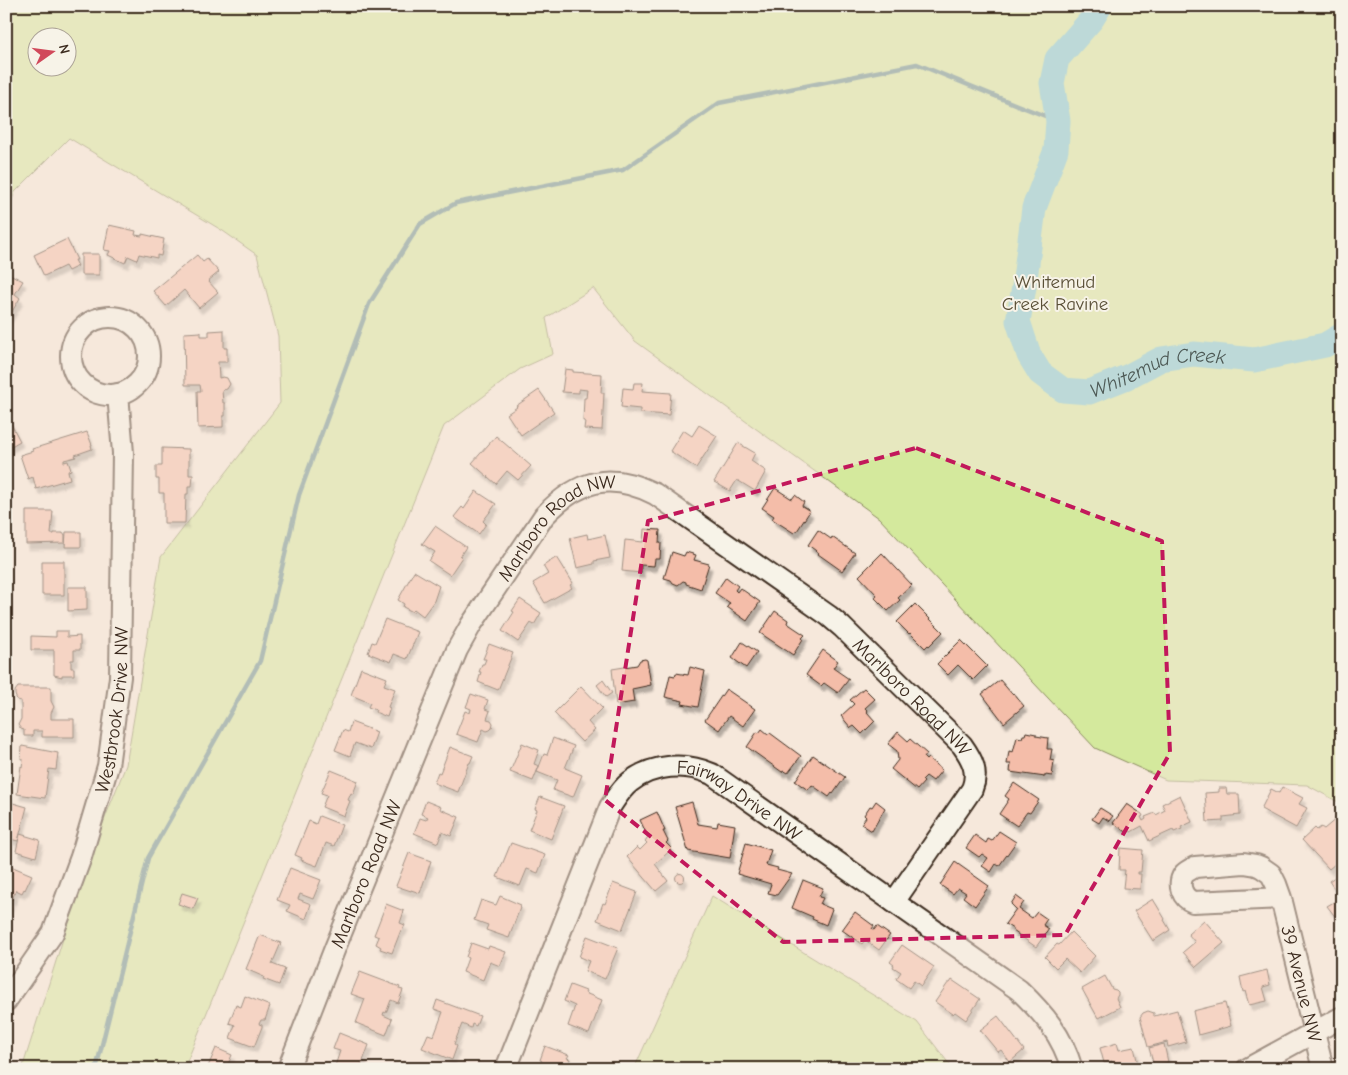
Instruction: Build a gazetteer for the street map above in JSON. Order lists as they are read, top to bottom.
{
  "streets": {
    "street": [
      "Marlboro Road NW",
      "Westbrook Drive NW",
      "Fairway Drive NW",
      "39 Avenue NW"
    ]
  },
  "crossings": [
    ["Marlboro Road NW", "Fairway Drive NW"]
  ],
  "water": ["Whitemud Creek"],
  "parks": ["Whitemud Creek Ravine"],
  "north": "right"
}
